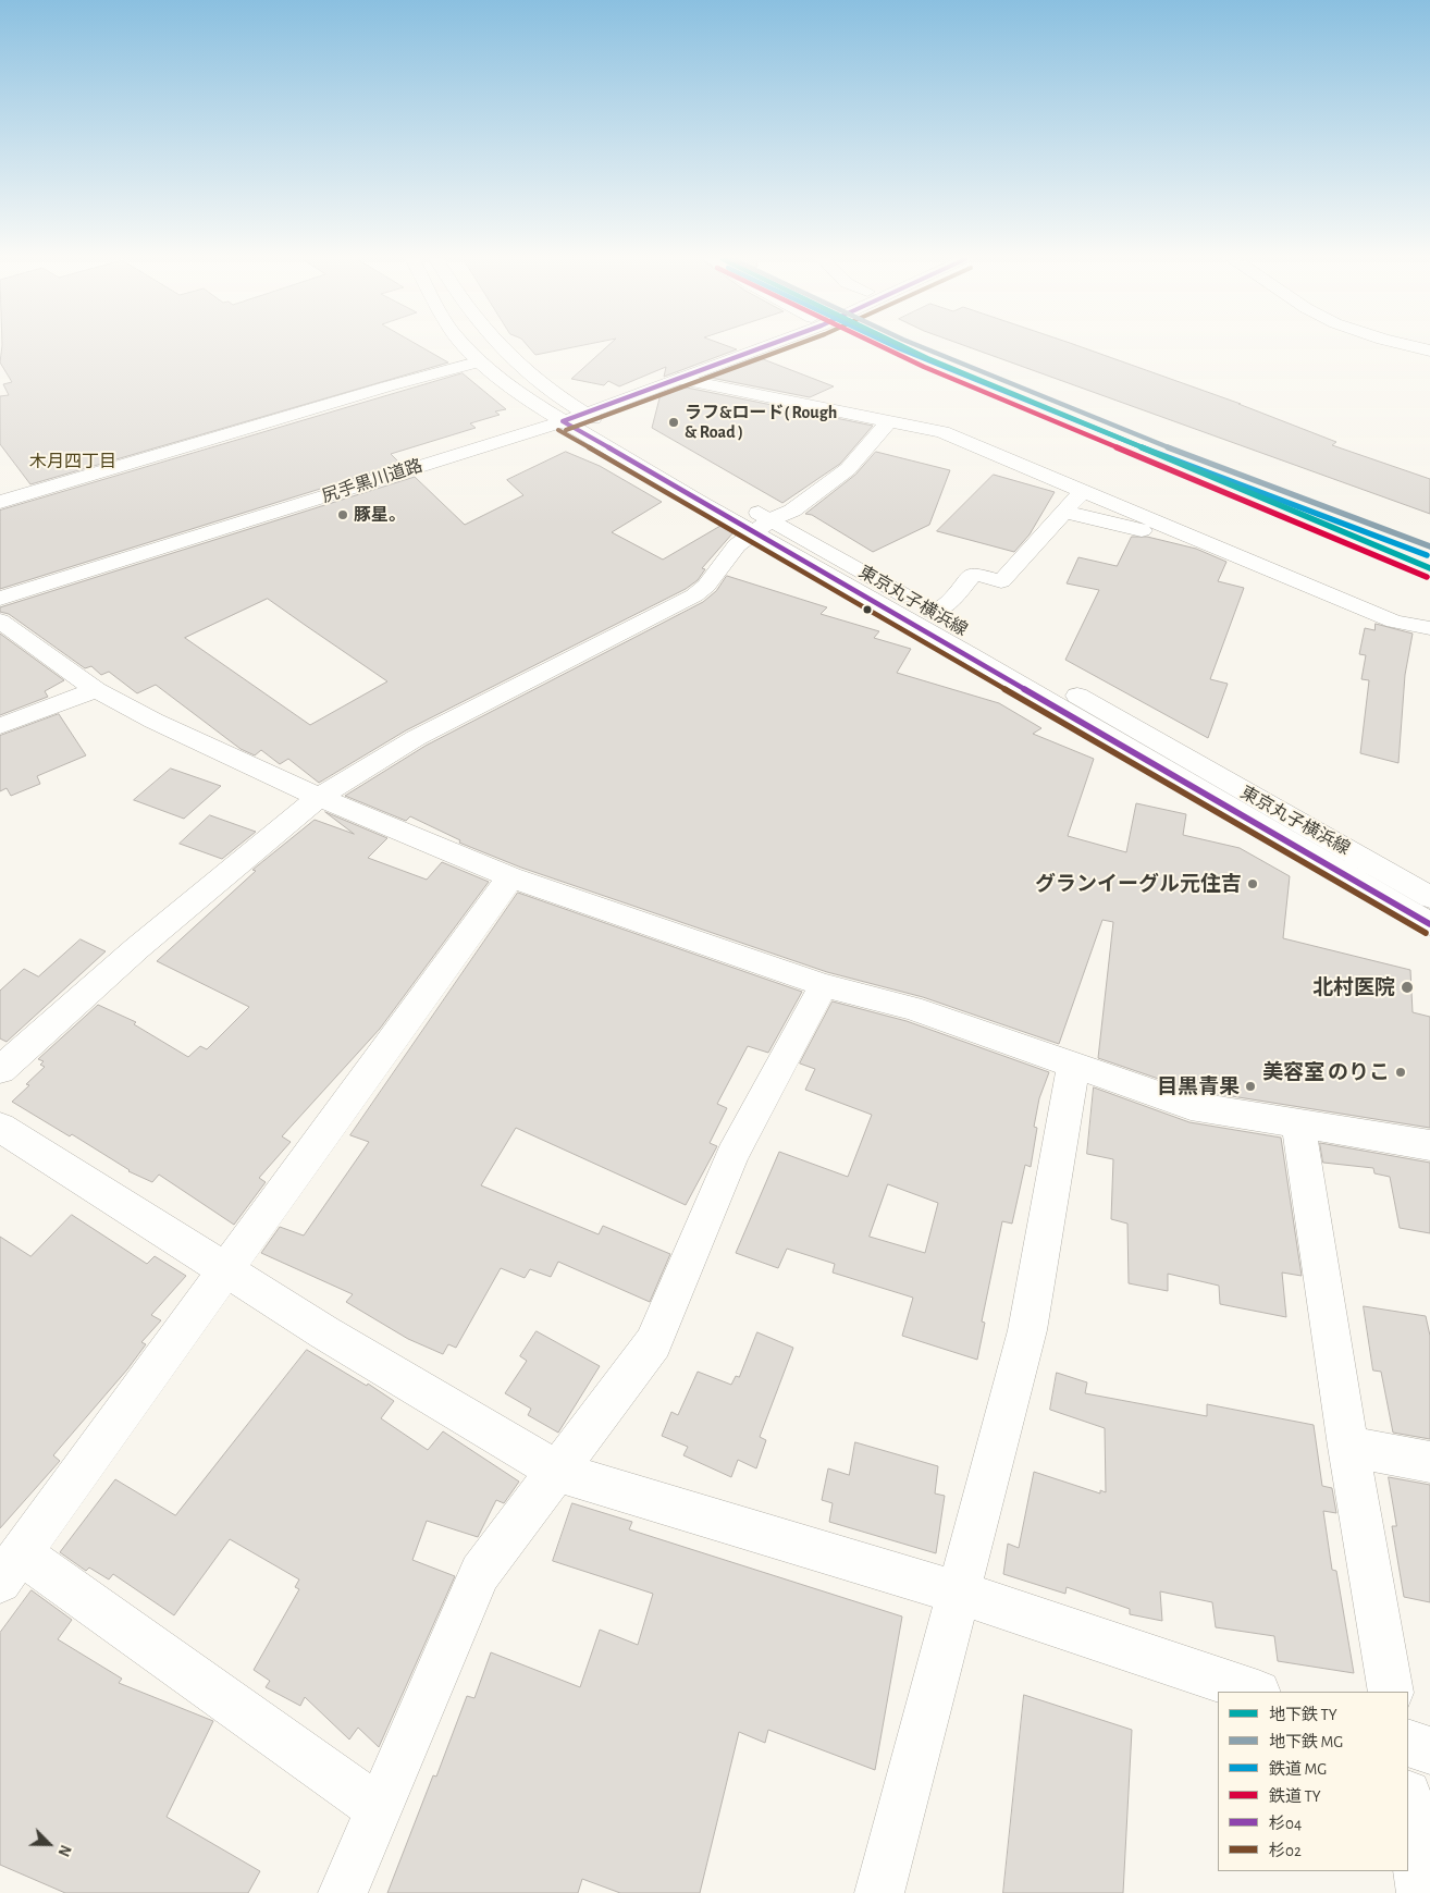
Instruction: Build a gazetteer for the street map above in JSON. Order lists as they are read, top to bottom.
{
  "streets": {
    "street": ["尻手黒川道路", "東京丸子横浜線"]
  },
  "crossings": [
    ["尻手黒川道路", "東京丸子横浜線"]
  ],
  "districts": ["木月四丁目"],
  "places": [
    "ラフ&ロード( Rough & Road )",
    "豚星。",
    "グランイーグル元住吉",
    "北村医院",
    "美容室 のりこ",
    "目黒青果"
  ],
  "lines": [
    "metro line TY",
    "metro line MG",
    "rail line MG",
    "rail line TY",
    "transit line 杉04",
    "transit line 杉02"
  ],
  "legend": [
    "地下鉄 TY",
    "地下鉄 MG",
    "鉄道 MG",
    "鉄道 TY",
    "杉04",
    "杉02"
  ],
  "north": "bottom right"
}
